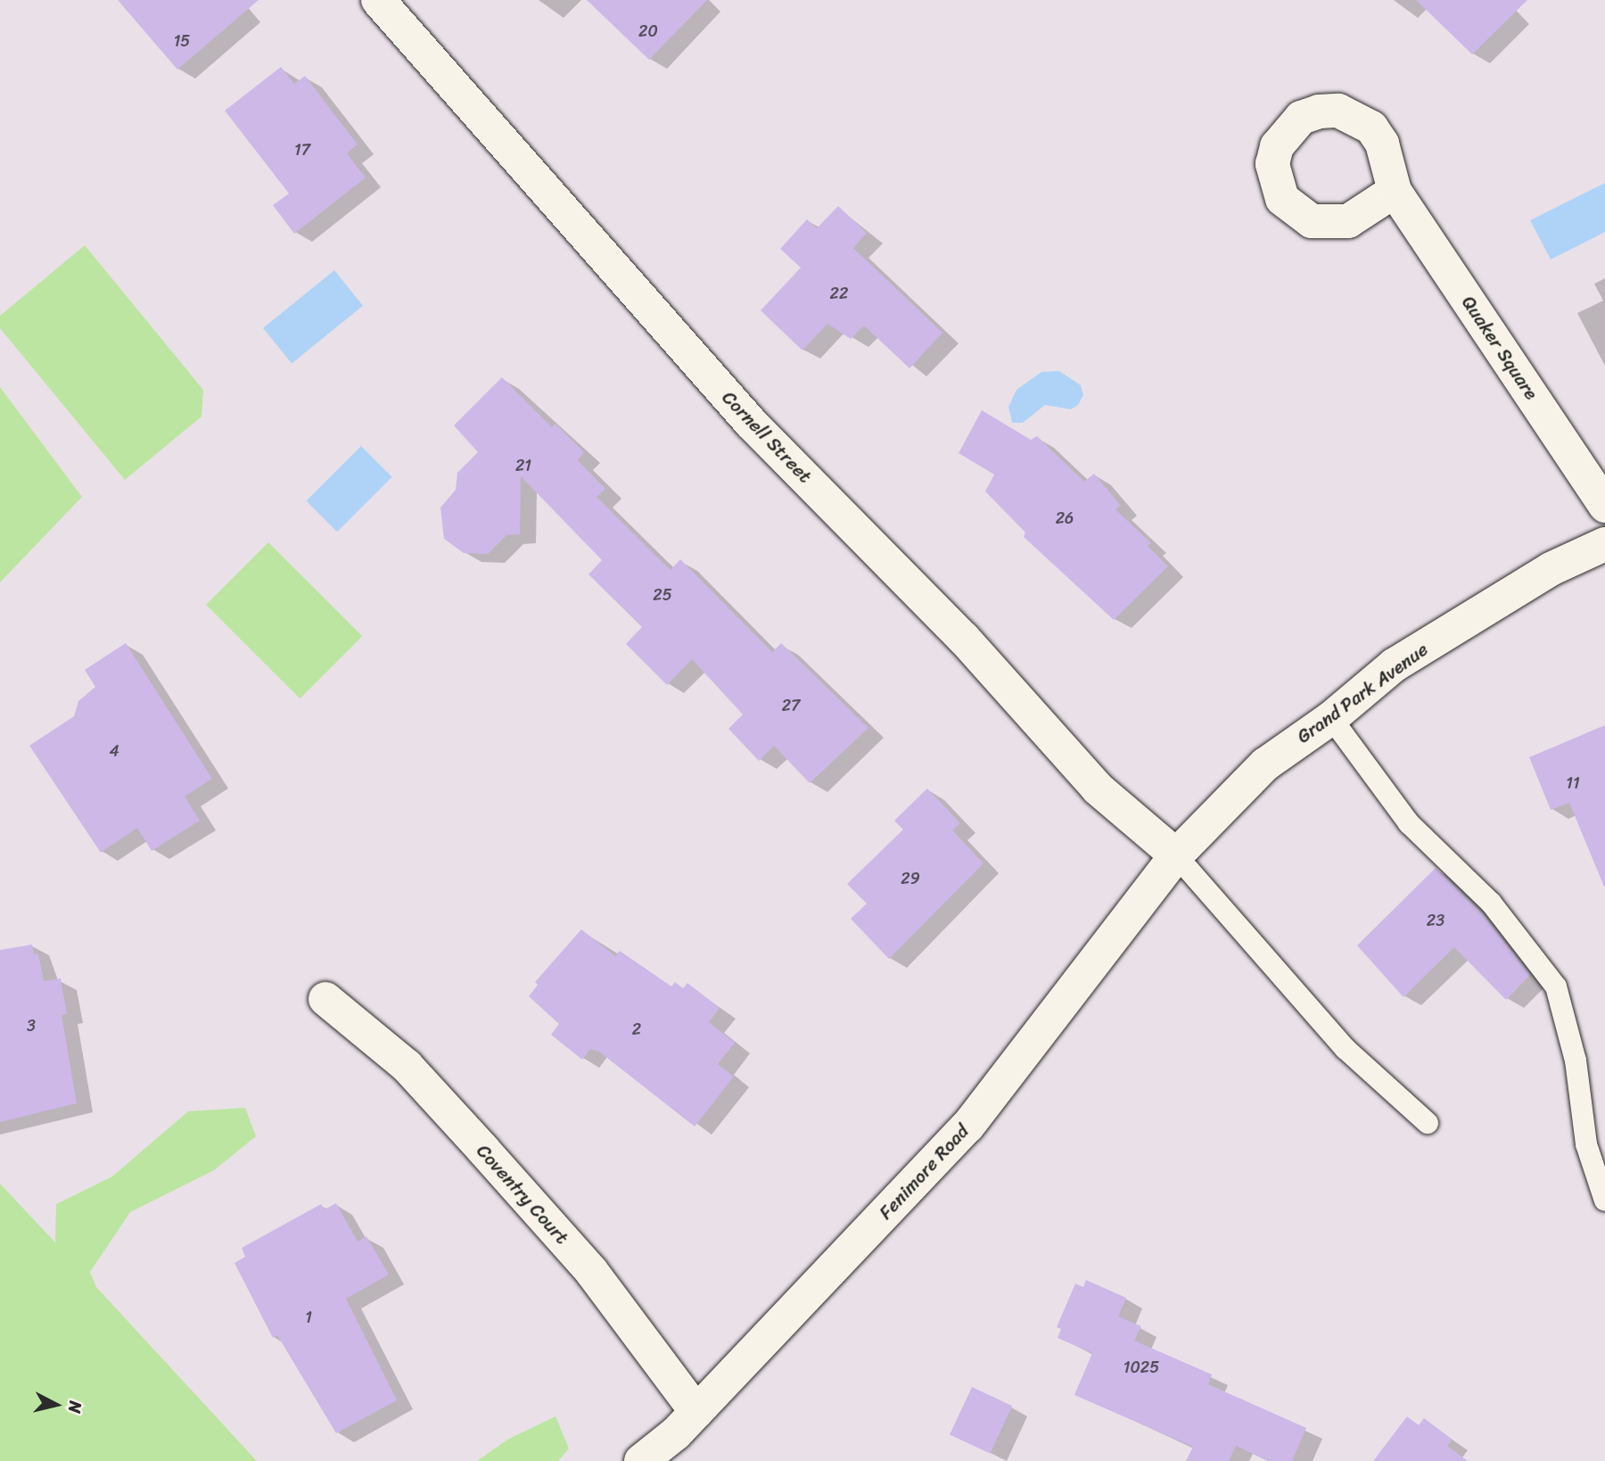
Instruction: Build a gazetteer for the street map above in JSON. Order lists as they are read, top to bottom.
{
  "streets": {
    "street": [
      "Quaker Square",
      "Cornell Street",
      "Grand Park Avenue",
      "Fenimore Road",
      "Coventry Court"
    ]
  },
  "crossings": [
    ["Cornell Street", "Grand Park Avenue"],
    ["Cornell Street", "Fenimore Road"],
    ["Grand Park Avenue", "Fenimore Road"],
    ["Fenimore Road", "Coventry Court"]
  ],
  "house_numbers": [
    "20",
    "15",
    "17",
    "22",
    "21",
    "26",
    "25",
    "27",
    "4",
    "11",
    "29",
    "23",
    "3",
    "2",
    "1",
    "1025"
  ],
  "north": "right"
}
